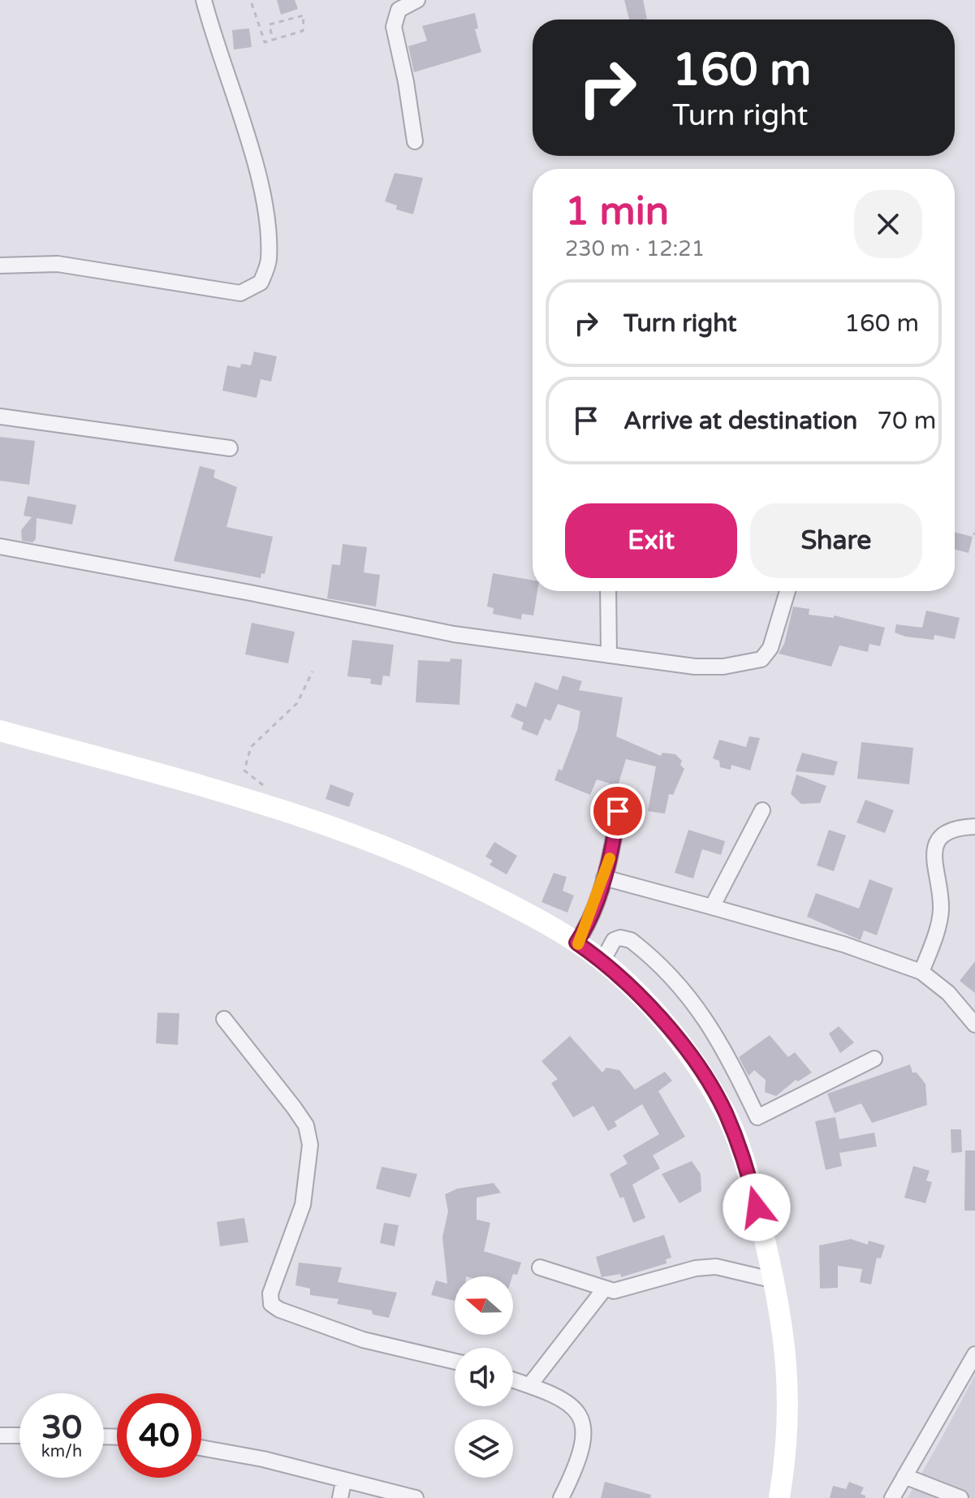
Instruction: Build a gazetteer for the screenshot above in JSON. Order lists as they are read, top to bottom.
{
  "north": "left",
  "page": {
    "turn": ["160 m", "Turn right"],
    "heading": ["1 min", "230 m · 12:21"],
    "list": [
      {
        "name": "Turn right",
        "value": "160 m"
      },
      {
        "name": "Arrive at destination",
        "value": "70 m"
      }
    ],
    "buttons": ["Exit", "Share"],
    "speed": "30 km/h",
    "limit": "40"
  }
}
